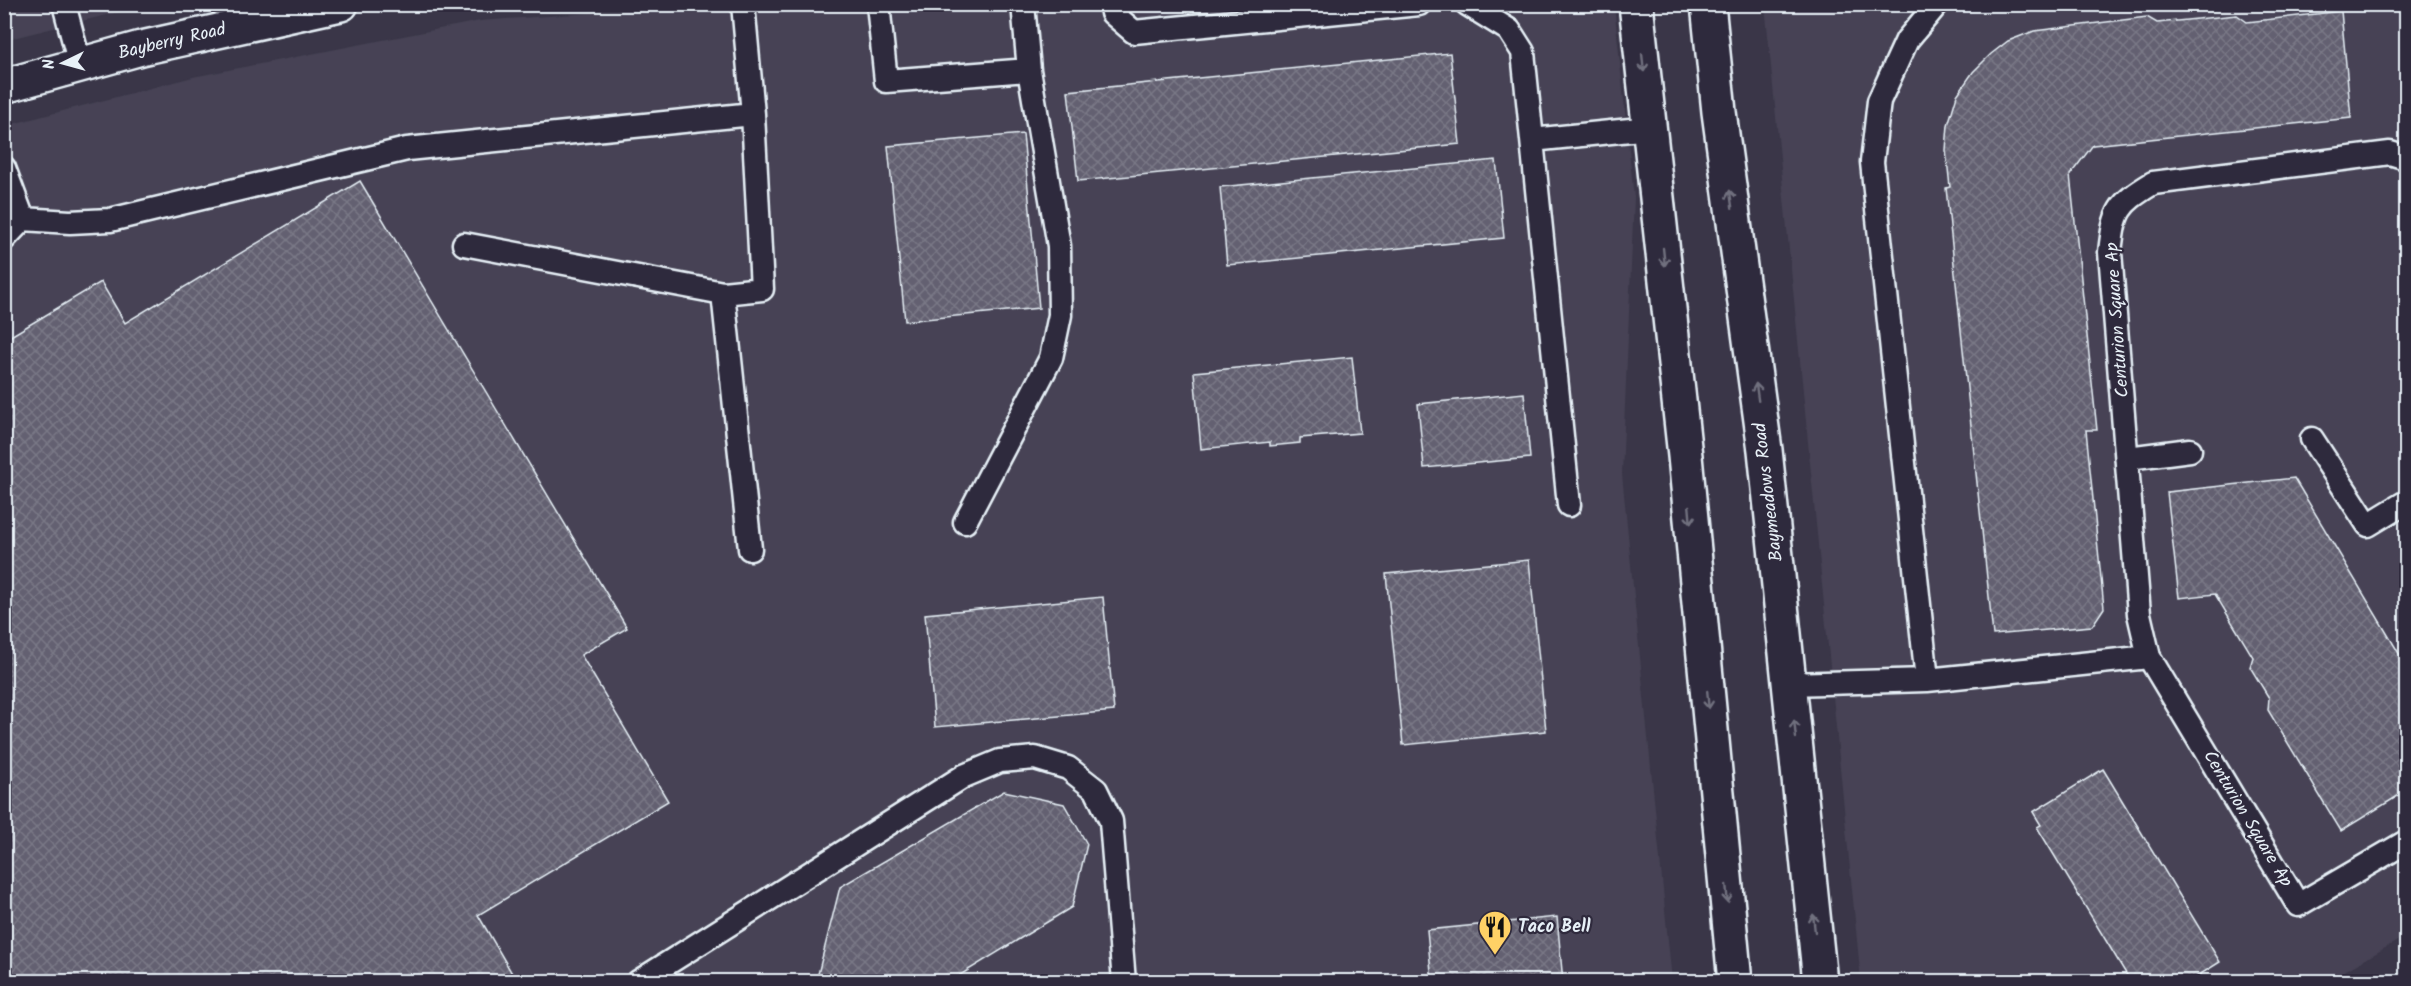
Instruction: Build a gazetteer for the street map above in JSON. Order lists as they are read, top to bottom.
{
  "streets": {
    "main road": ["Bayberry Road", "Baymeadows Road"],
    "lane": ["Centurion Square Ap"]
  },
  "places": {
    "restaurant": ["Taco Bell"]
  },
  "north": "left"
}
